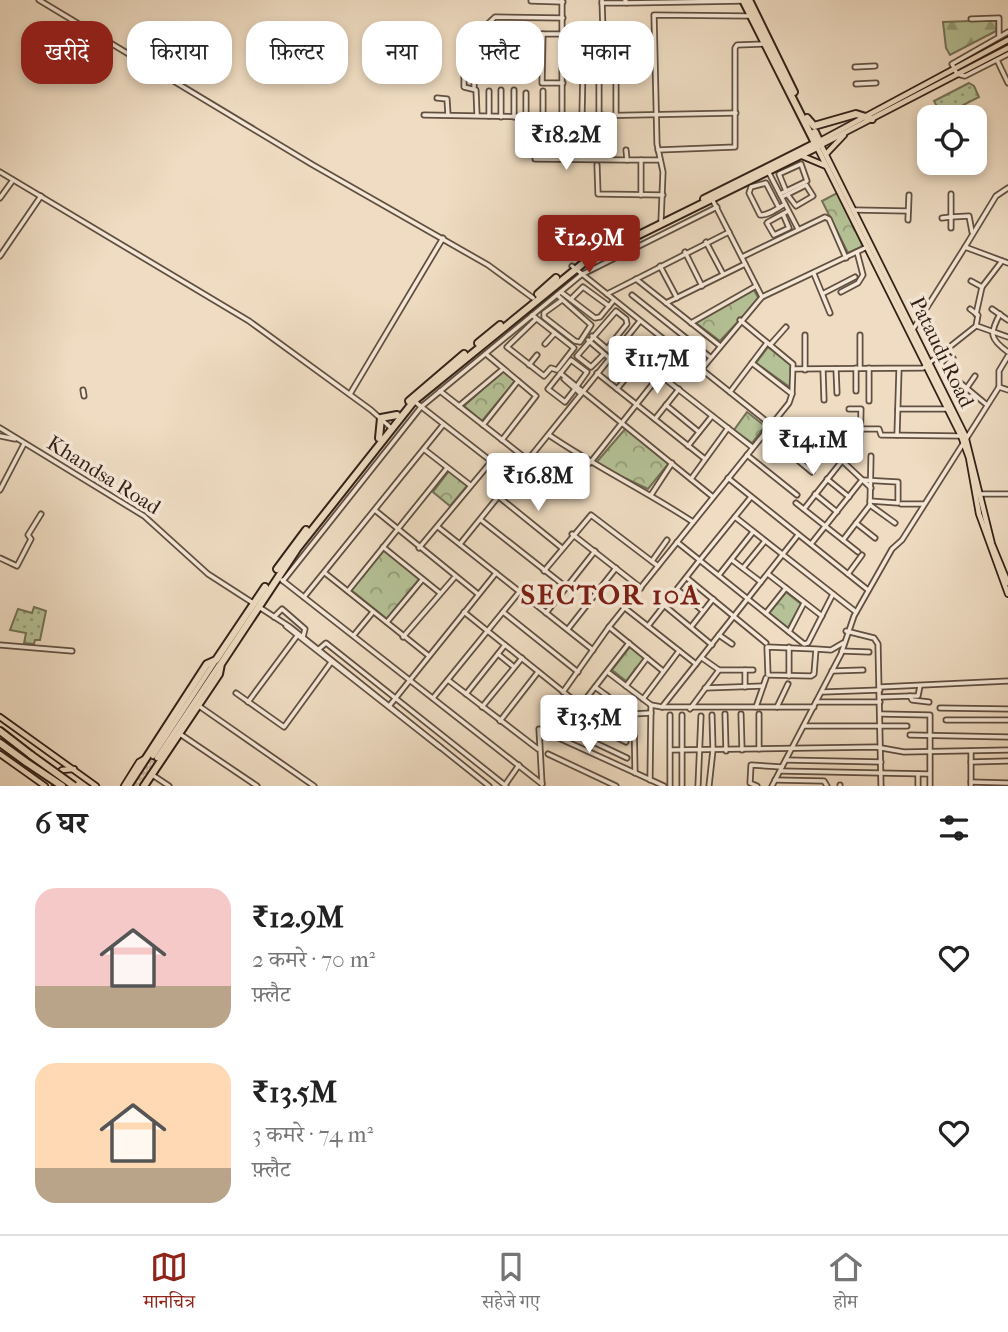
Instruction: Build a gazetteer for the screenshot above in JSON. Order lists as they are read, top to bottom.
{
  "streets": {
    "street": ["Khandsa Road"]
  },
  "districts": ["SECTOR 10A"],
  "page": {
    "chip": [
      "खरीदें",
      "किराया",
      "फ़िल्टर",
      "नया",
      "फ़्लैट",
      "मकान"
    ],
    "price": [
      "₹18.2M",
      "₹12.9M",
      "₹11.7M",
      "₹14.1M",
      "₹16.8M",
      "₹13.5M"
    ],
    "heading": "6 घर",
    "list": [
      {
        "name": "₹12.9M",
        "note": "2 कमरे · 70 m² · फ़्लैट"
      },
      {
        "name": "₹13.5M",
        "note": "3 कमरे · 74 m² · फ़्लैट"
      }
    ],
    "tabs": ["मानचित्र", "सहेजे गए", "होम"]
  }
}
